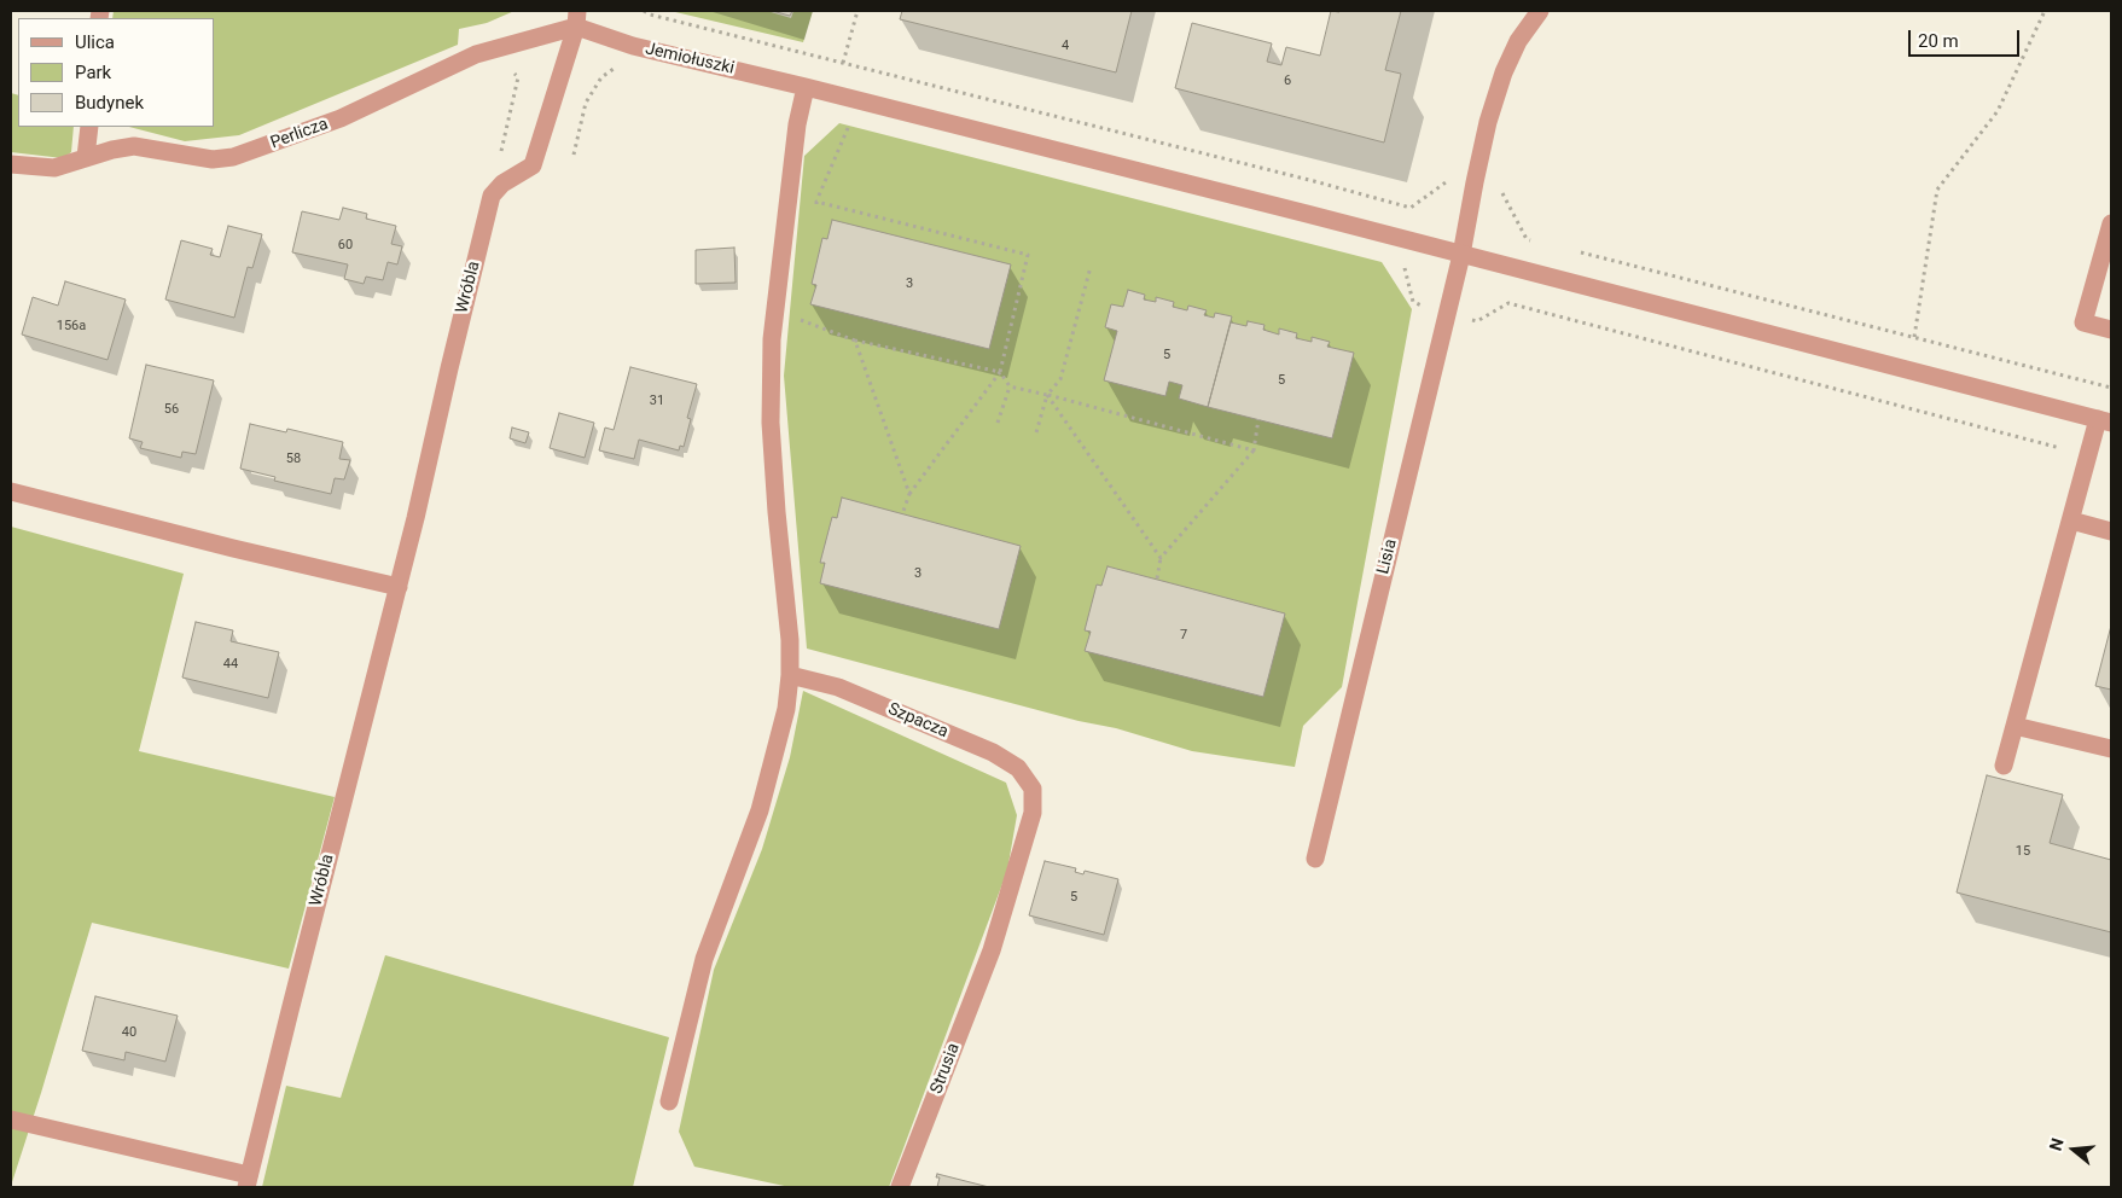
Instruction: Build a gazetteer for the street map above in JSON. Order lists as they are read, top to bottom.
{
  "streets": {
    "street": [
      "Jemiołuszki",
      "Perlicza",
      "Wróbla",
      "Lisia",
      "Szpacza",
      "Strusia"
    ]
  },
  "crossings": [
    ["Jemiołuszki", "Perlicza"],
    ["Jemiołuszki", "Lisia"],
    ["Szpacza", "Strusia"]
  ],
  "house_numbers": [
    "4",
    "6",
    "60",
    "3",
    "156a",
    "5",
    "5",
    "31",
    "56",
    "58",
    "3",
    "7",
    "44",
    "15",
    "5",
    "40"
  ],
  "legend": ["Ulica", "Park", "Budynek"],
  "scale_bar": "20 m",
  "north": "left"
}
